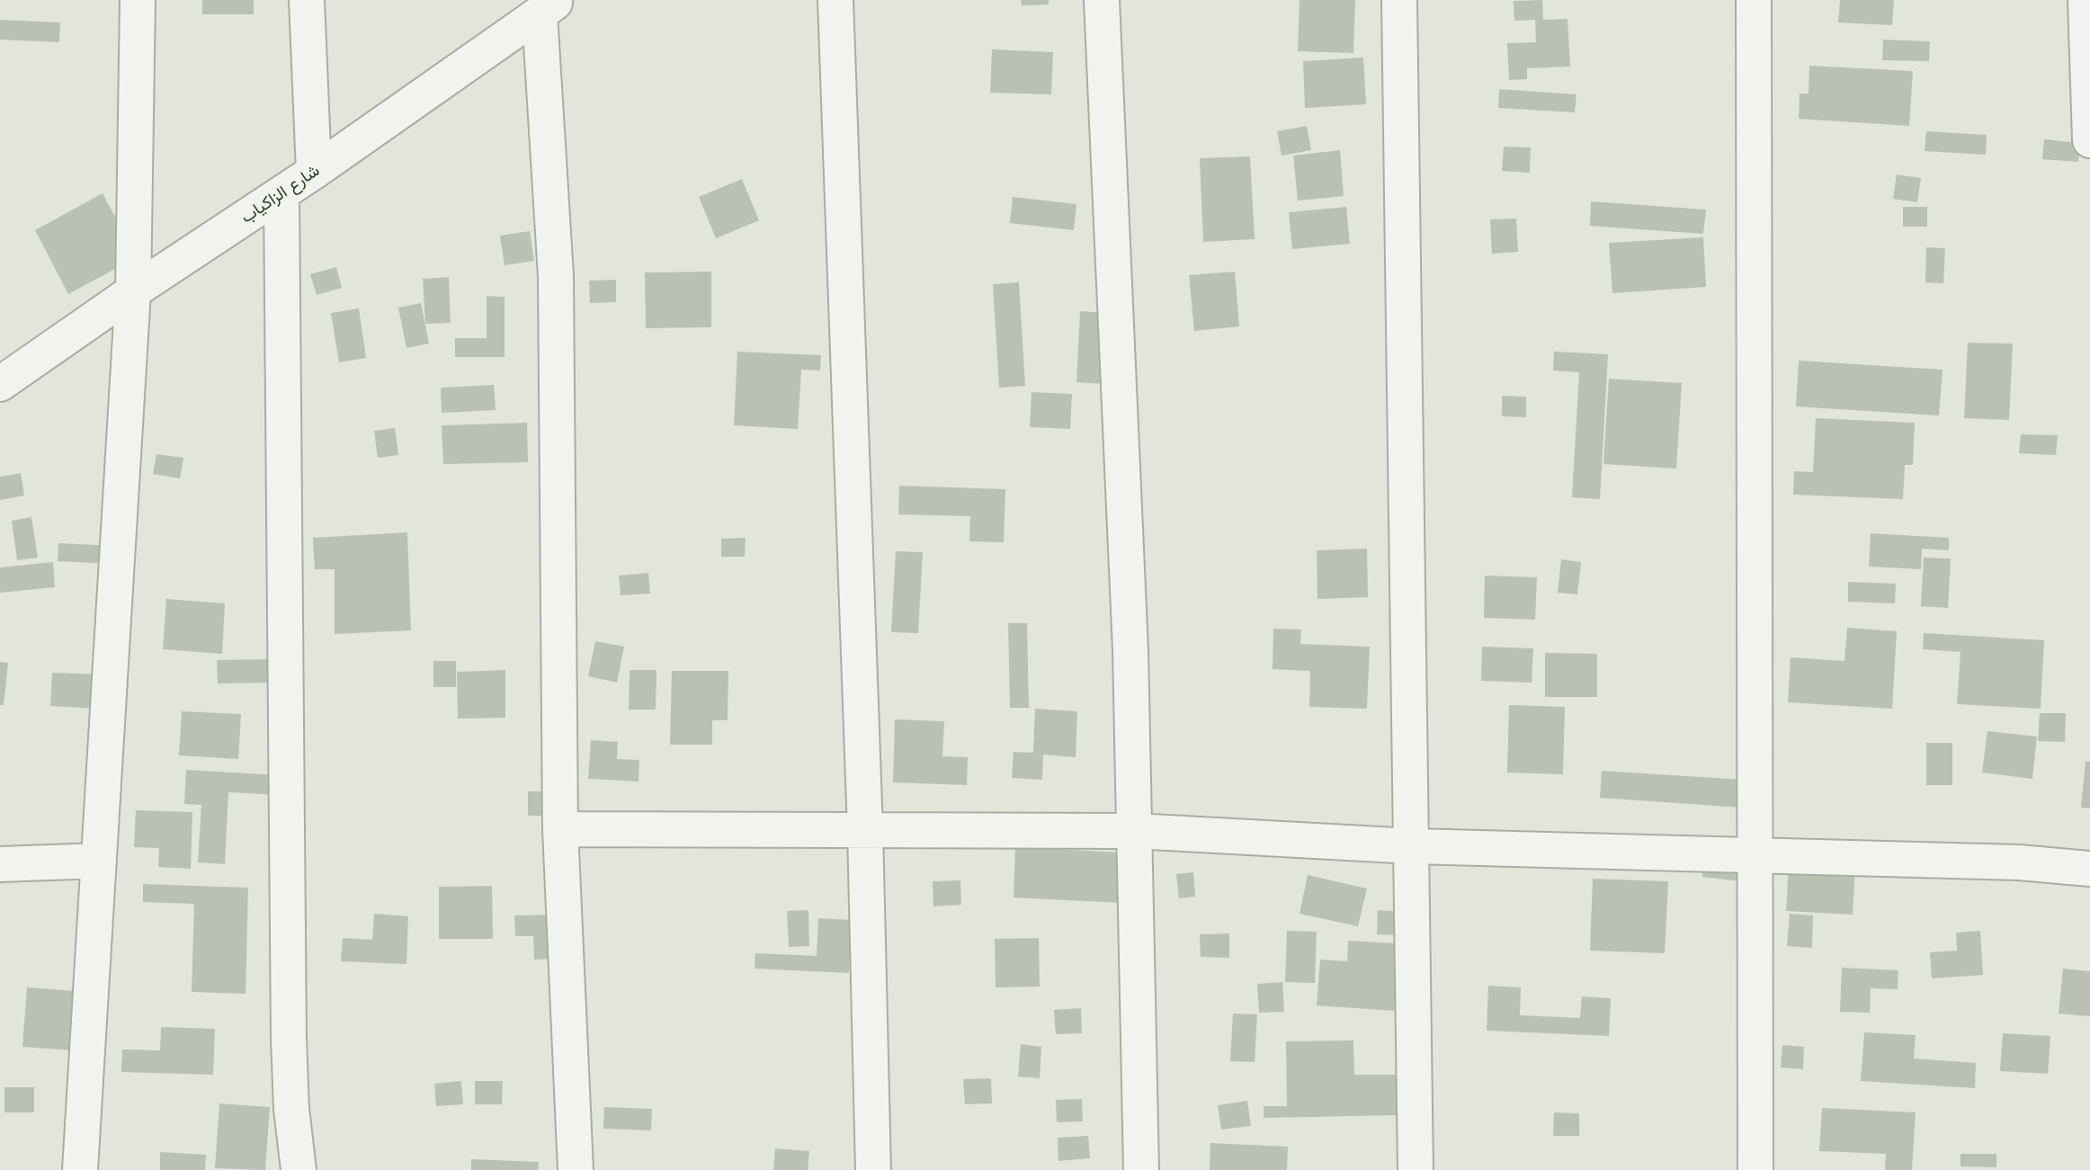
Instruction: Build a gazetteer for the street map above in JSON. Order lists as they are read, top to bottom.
{
  "streets": {
    "street": ["شارع الزاكياب"]
  }
}
